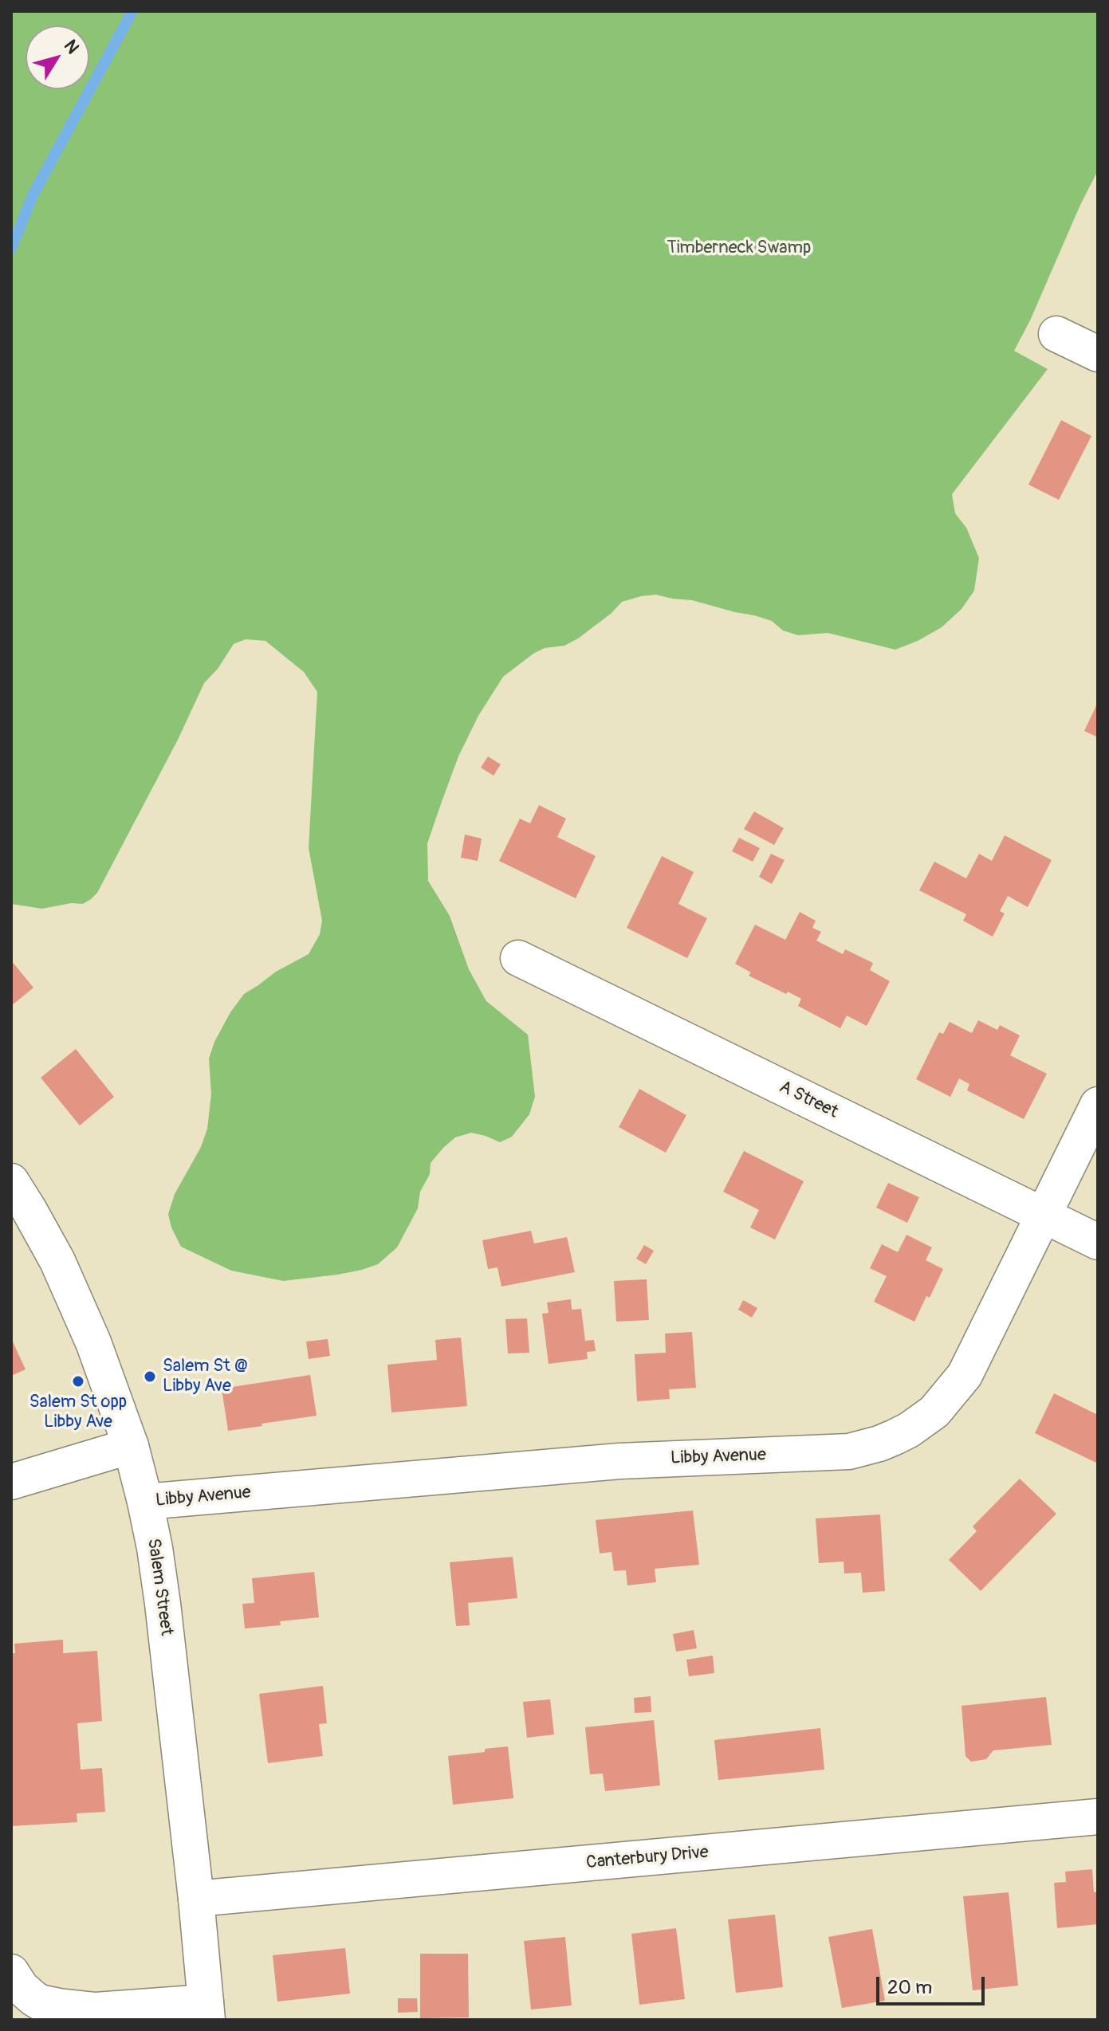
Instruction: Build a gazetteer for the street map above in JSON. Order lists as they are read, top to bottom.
{
  "streets": {
    "street": [
      "A Street",
      "Libby Avenue",
      "Salem Street",
      "Canterbury Drive"
    ]
  },
  "crossings": [
    ["A Street", "Libby Avenue"],
    ["Libby Avenue", "Salem Street"],
    ["Salem Street", "Canterbury Drive"]
  ],
  "parks": ["Timberneck Swamp"],
  "places": ["Salem St @ Libby Ave", "Salem St opp Libby Ave"],
  "scale_bar": "20 m",
  "north": "top right"
}
